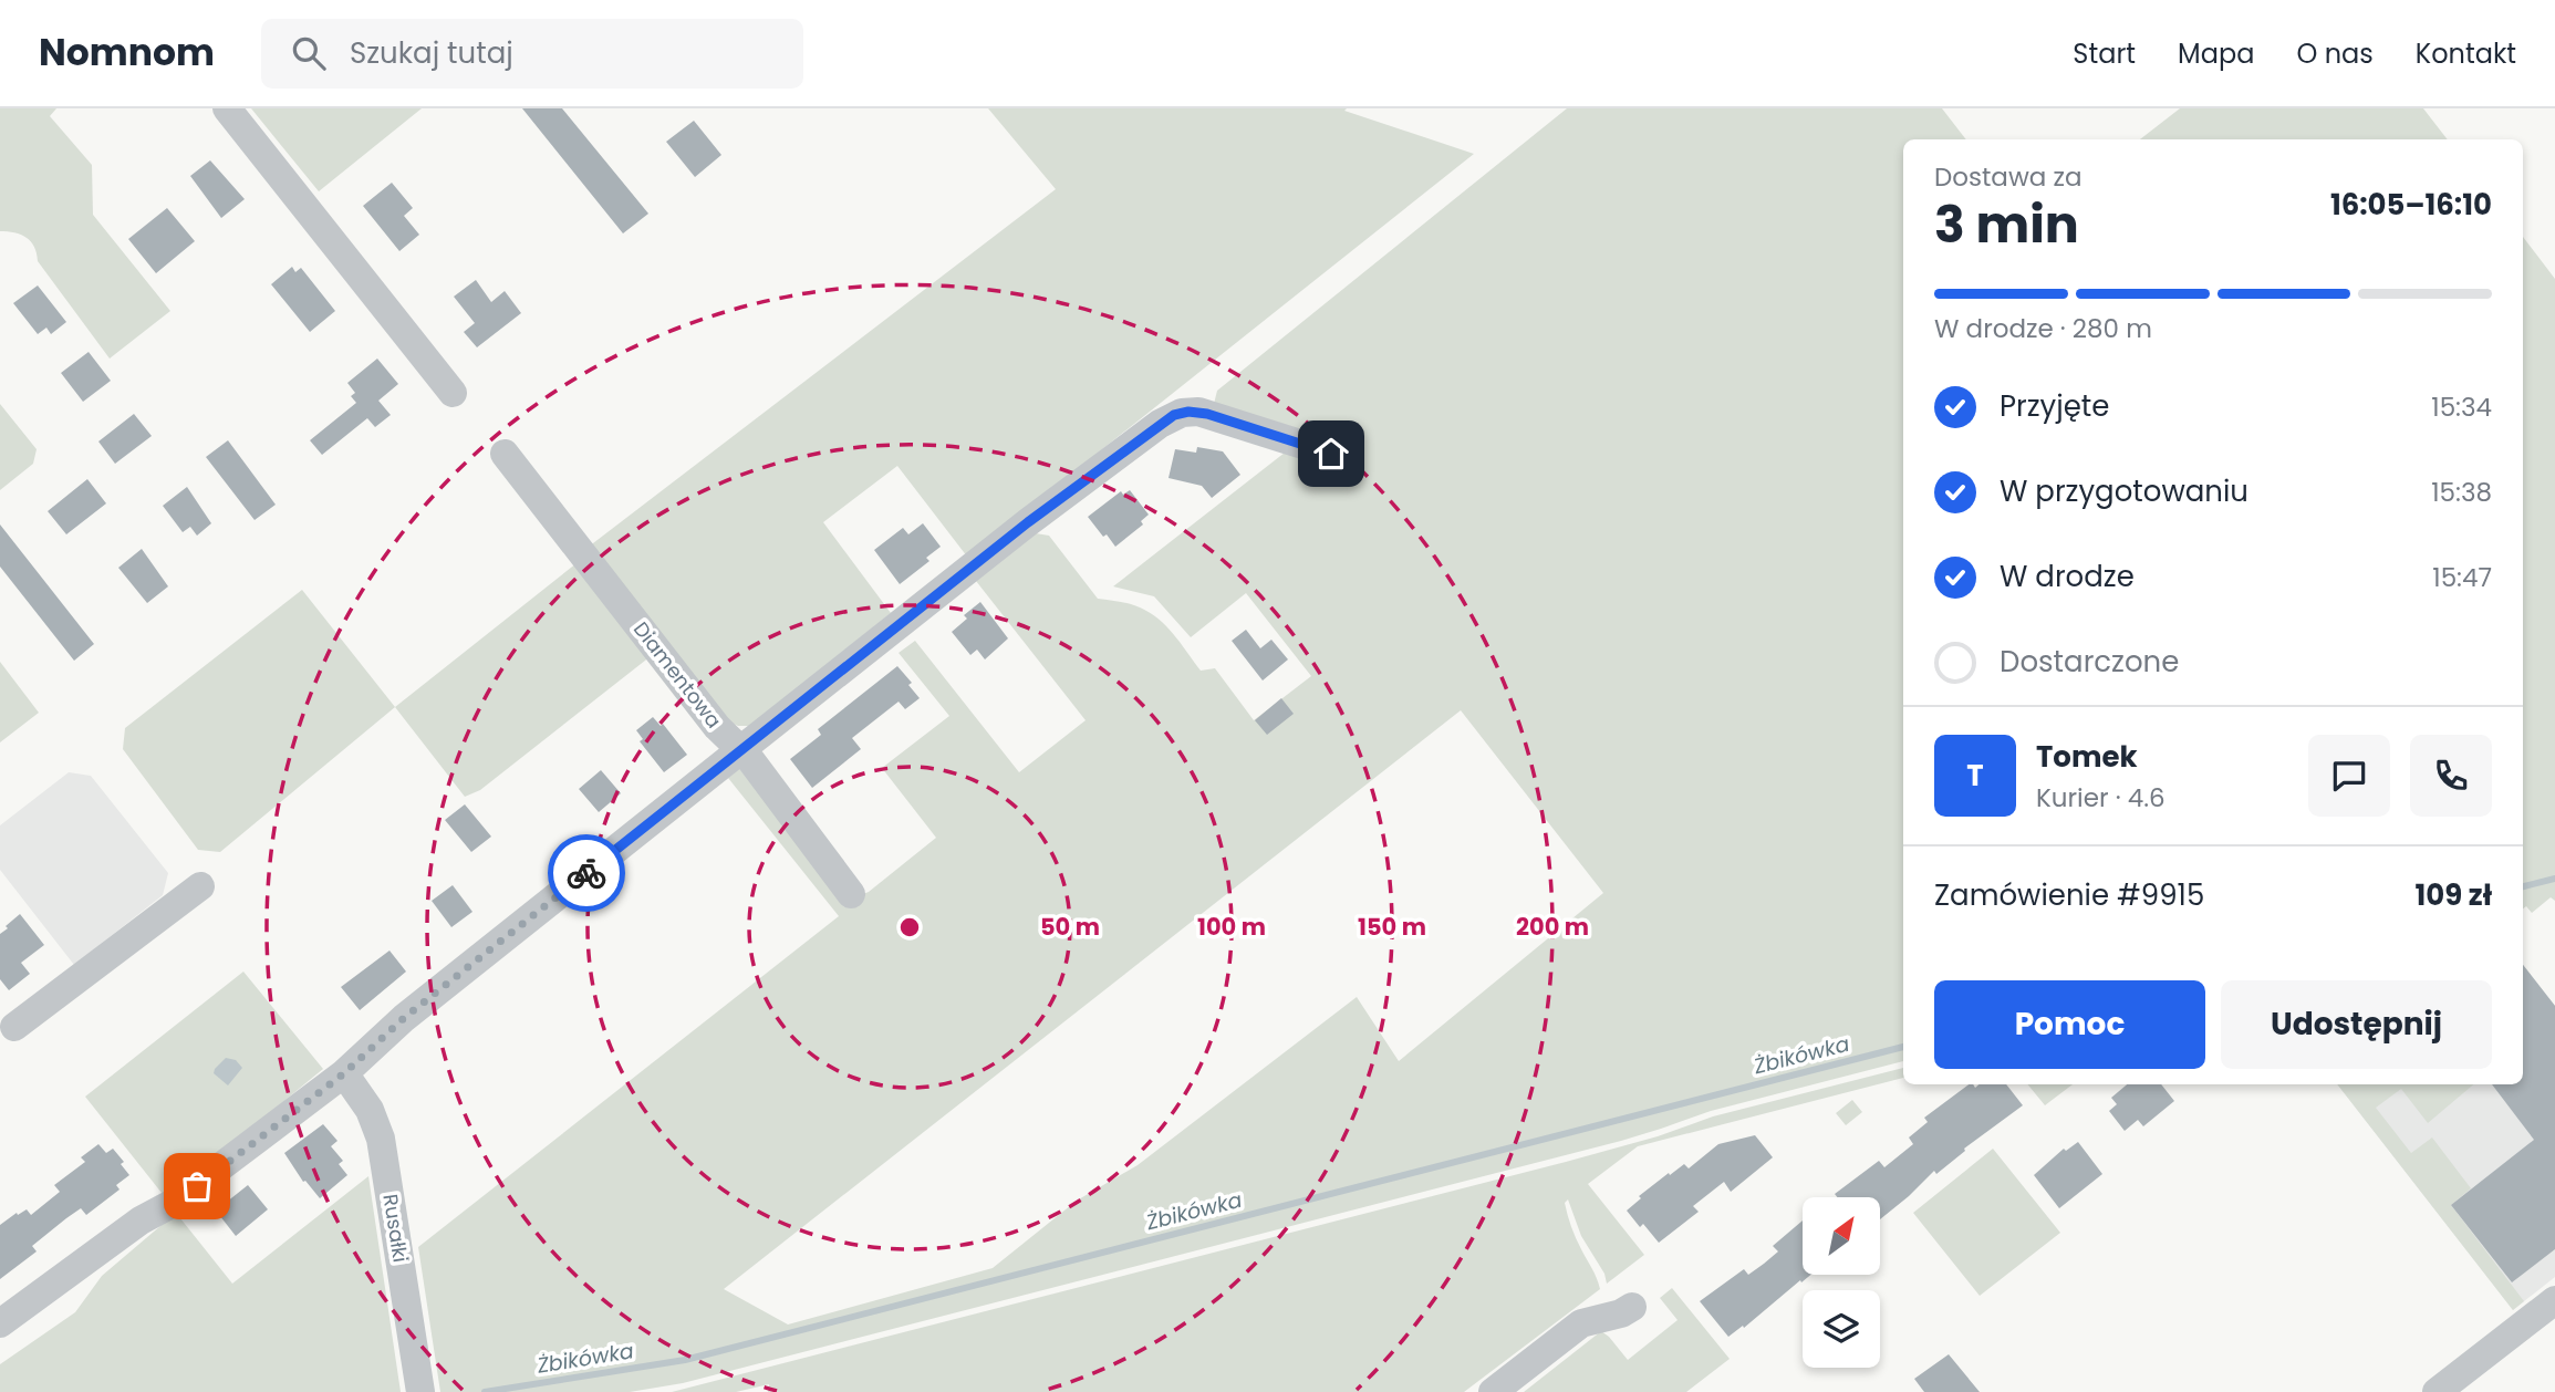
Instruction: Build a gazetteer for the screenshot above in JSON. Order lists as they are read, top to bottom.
{
  "streets": {
    "street": ["Diamentowa", "Rusałki"]
  },
  "water": ["Żbikówka"],
  "north": "top right",
  "page": {
    "header": "Nomnom",
    "search": "Szukaj tutaj",
    "nav": [
      "Start",
      "Mapa",
      "O nas",
      "Kontakt"
    ],
    "heading": ["3 min", "Dostawa za", "16:05–16:10"],
    "panel": [
      "Tomek",
      "Kurier · 4.6",
      "Zamówienie #9915",
      "109 zł"
    ],
    "bar": "W drodze · 280 m",
    "list": [
      ["Przyjęte", "15:34"],
      ["W przygotowaniu", "15:38"],
      ["W drodze", "15:47"],
      "Dostarczone"
    ],
    "round": "T",
    "buttons": ["Pomoc", "Udostępnij"]
  },
  "rings": [
    "50 m",
    "100 m",
    "150 m",
    "200 m"
  ]
}
